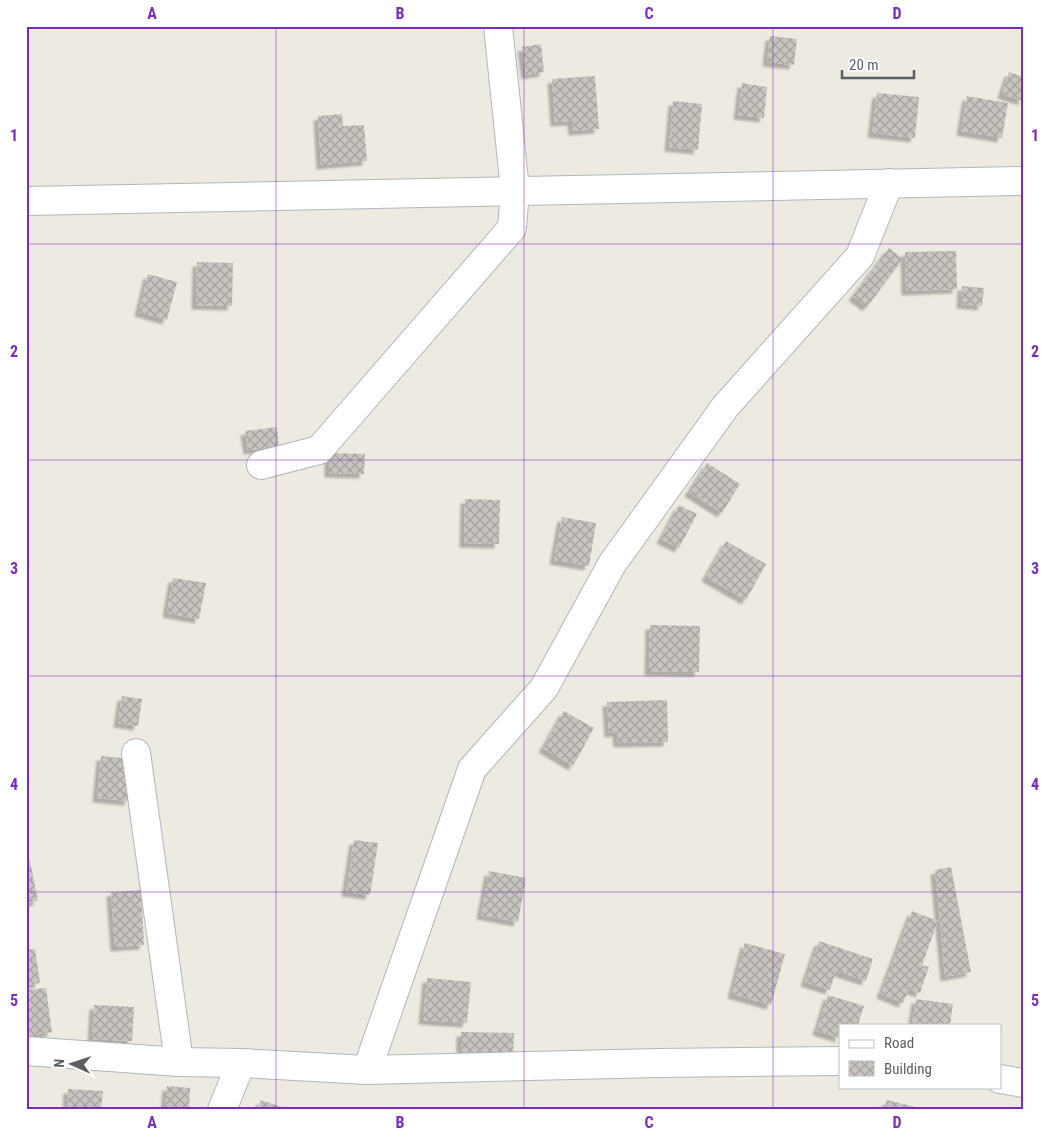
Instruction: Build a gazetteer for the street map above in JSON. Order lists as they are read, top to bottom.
{
  "legend": ["Road", "Building"],
  "scale_bar": "20 m",
  "north": "left",
  "grid": {
    "columns": [
      "A",
      "B",
      "C",
      "D"
    ],
    "rows": [
      "1",
      "2",
      "3",
      "4",
      "5"
    ]
  }
}
